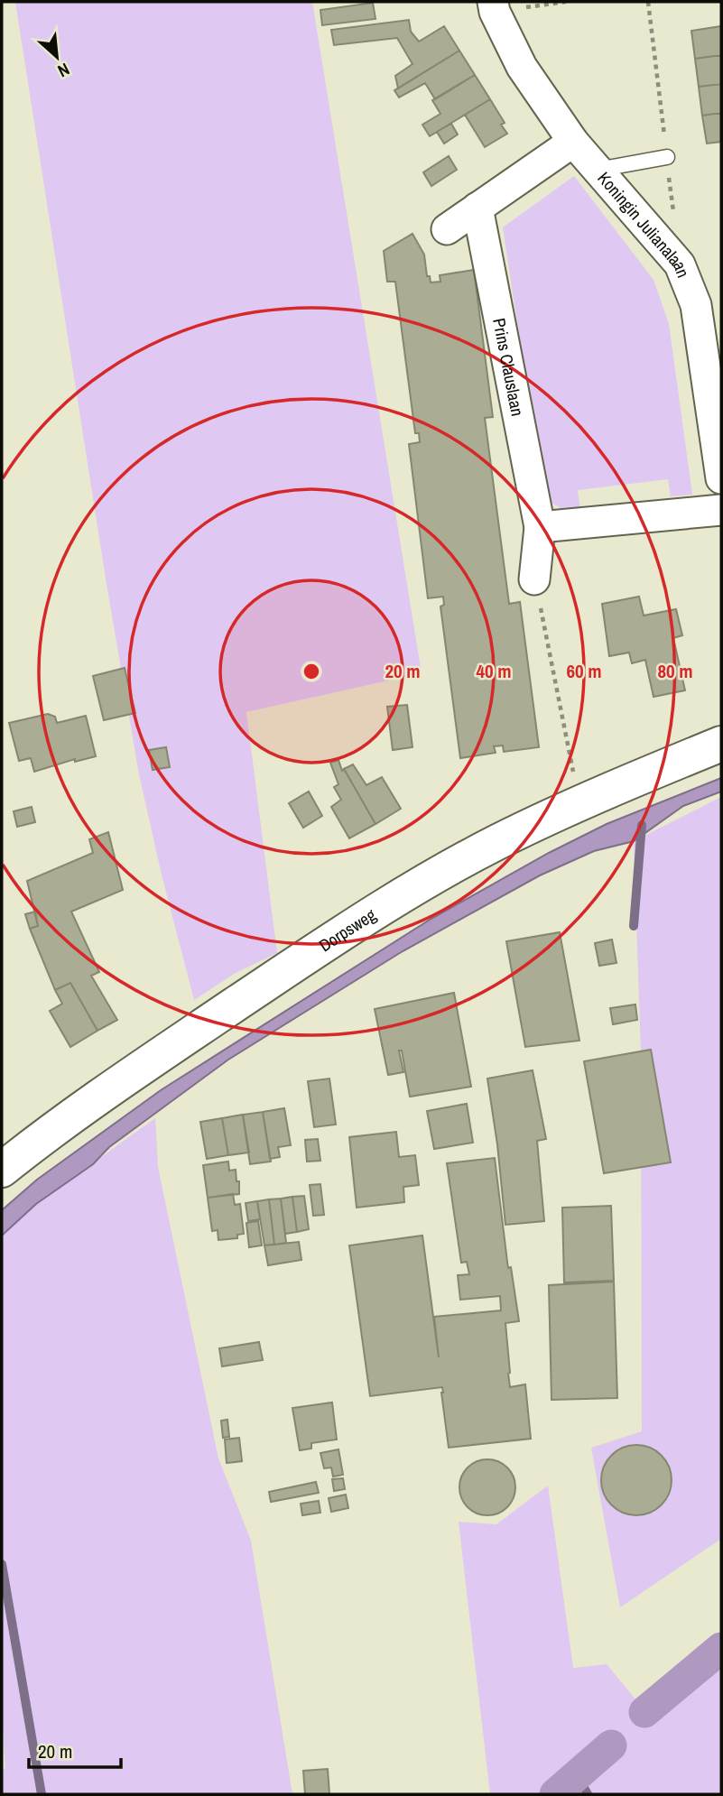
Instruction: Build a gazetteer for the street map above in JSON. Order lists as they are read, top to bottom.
{
  "streets": {
    "street": ["Koningin Julianalaan", "Prins Clauslaan", "Dorpsweg"]
  },
  "scale_bar": "20 m",
  "north": "bottom right",
  "rings": [
    "20 m",
    "40 m",
    "60 m",
    "80 m"
  ]
}
